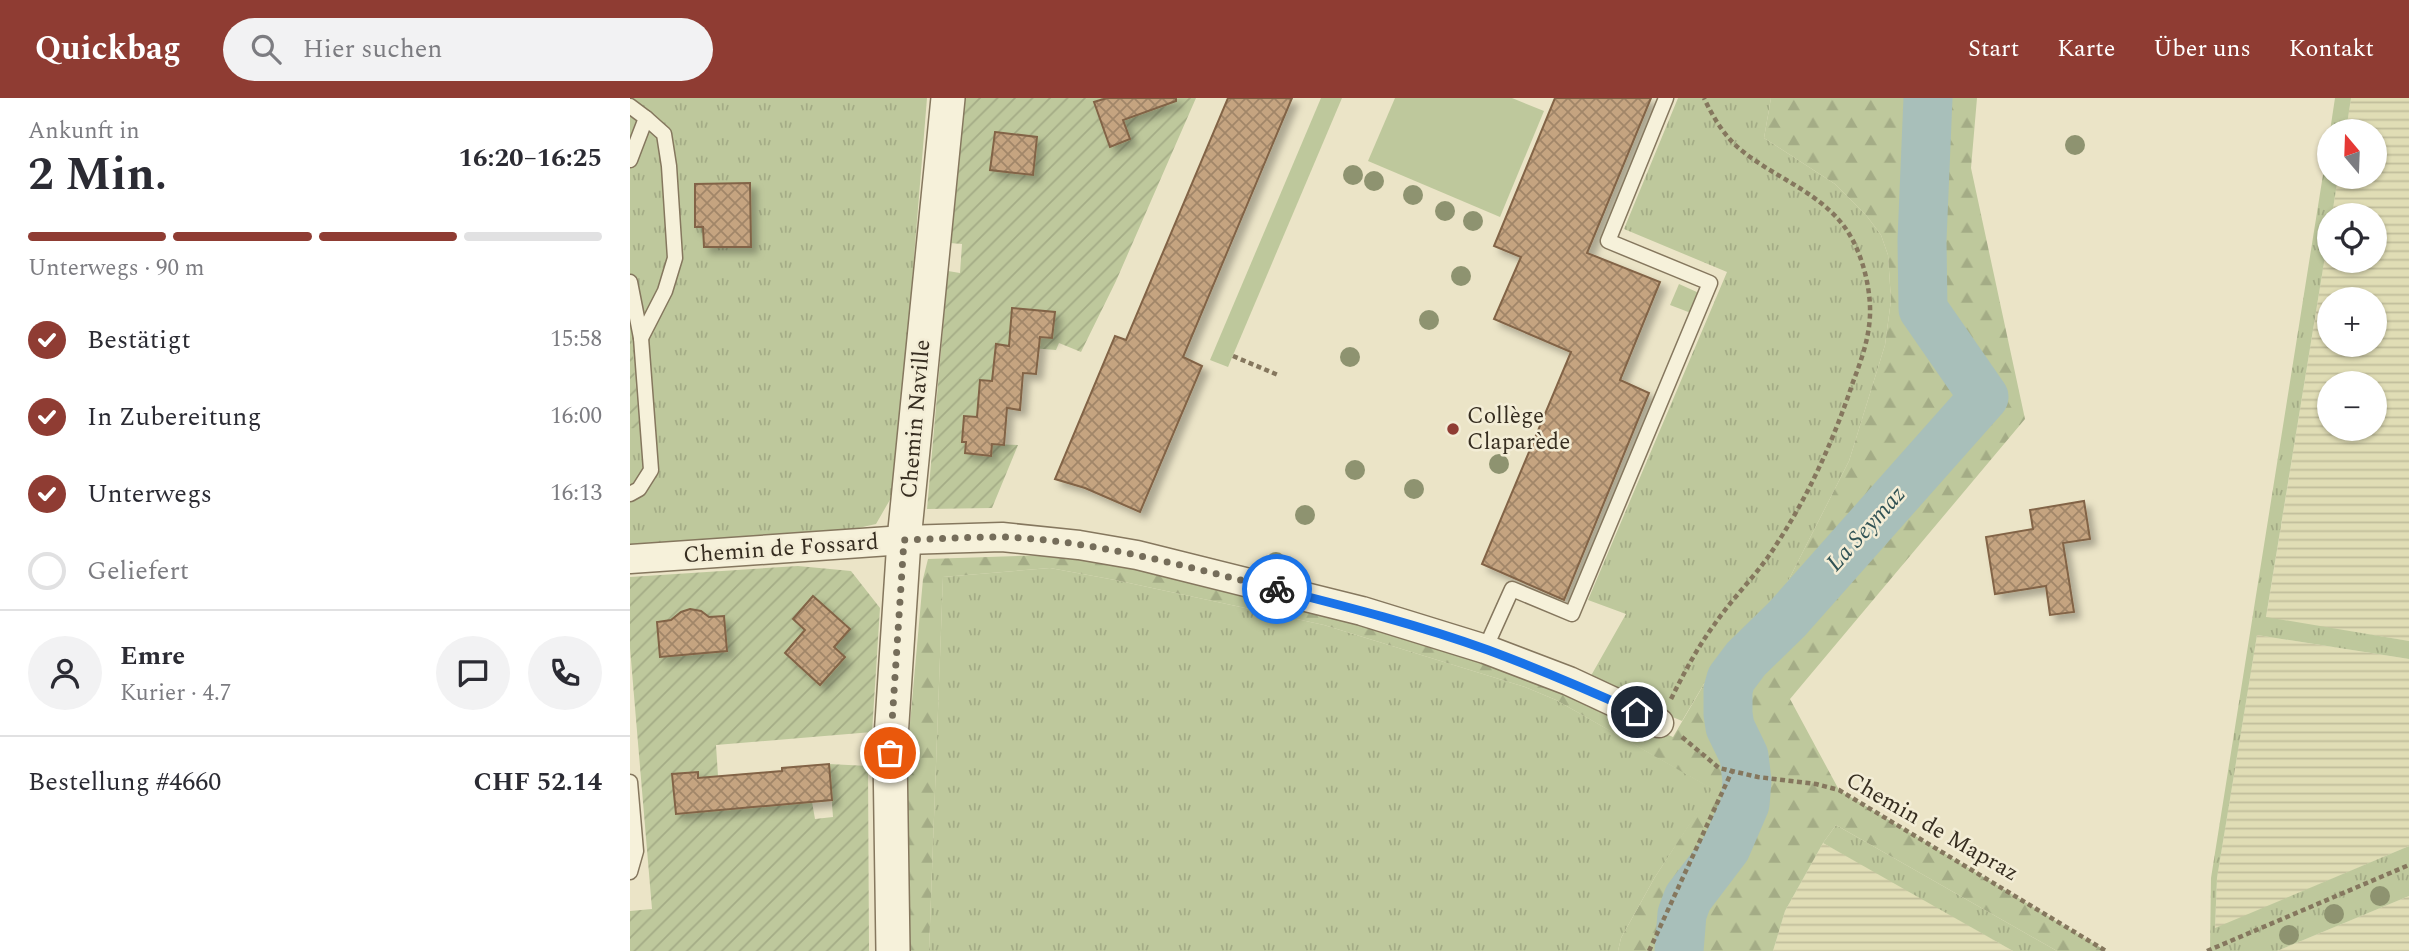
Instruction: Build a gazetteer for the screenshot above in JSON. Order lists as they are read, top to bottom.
{
  "streets": {
    "street": ["Chemin Naville", "Chemin de Fossard"],
    "path": ["Chemin de Mapraz"]
  },
  "crossings": [
    ["Chemin Naville", "Chemin de Fossard"],
    ["Chemin de Fossard", "Chemin de Mapraz"]
  ],
  "water": ["La Seymaz"],
  "places": ["Collège Claparède"],
  "north": "top",
  "page": {
    "header": "Quickbag",
    "search": "Hier suchen",
    "nav": [
      "Start",
      "Karte",
      "Über uns",
      "Kontakt"
    ],
    "heading": ["2 Min.", "Ankunft in", "16:20–16:25"],
    "panel": [
      "Emre",
      "Kurier · 4.7",
      "Bestellung #4660",
      "CHF 52.14"
    ],
    "map_buttons": ["+", "−"],
    "bar": "Unterwegs · 90 m",
    "list": [
      ["Bestätigt", "15:58"],
      ["In Zubereitung", "16:00"],
      ["Unterwegs", "16:13"],
      "Geliefert"
    ]
  }
}
